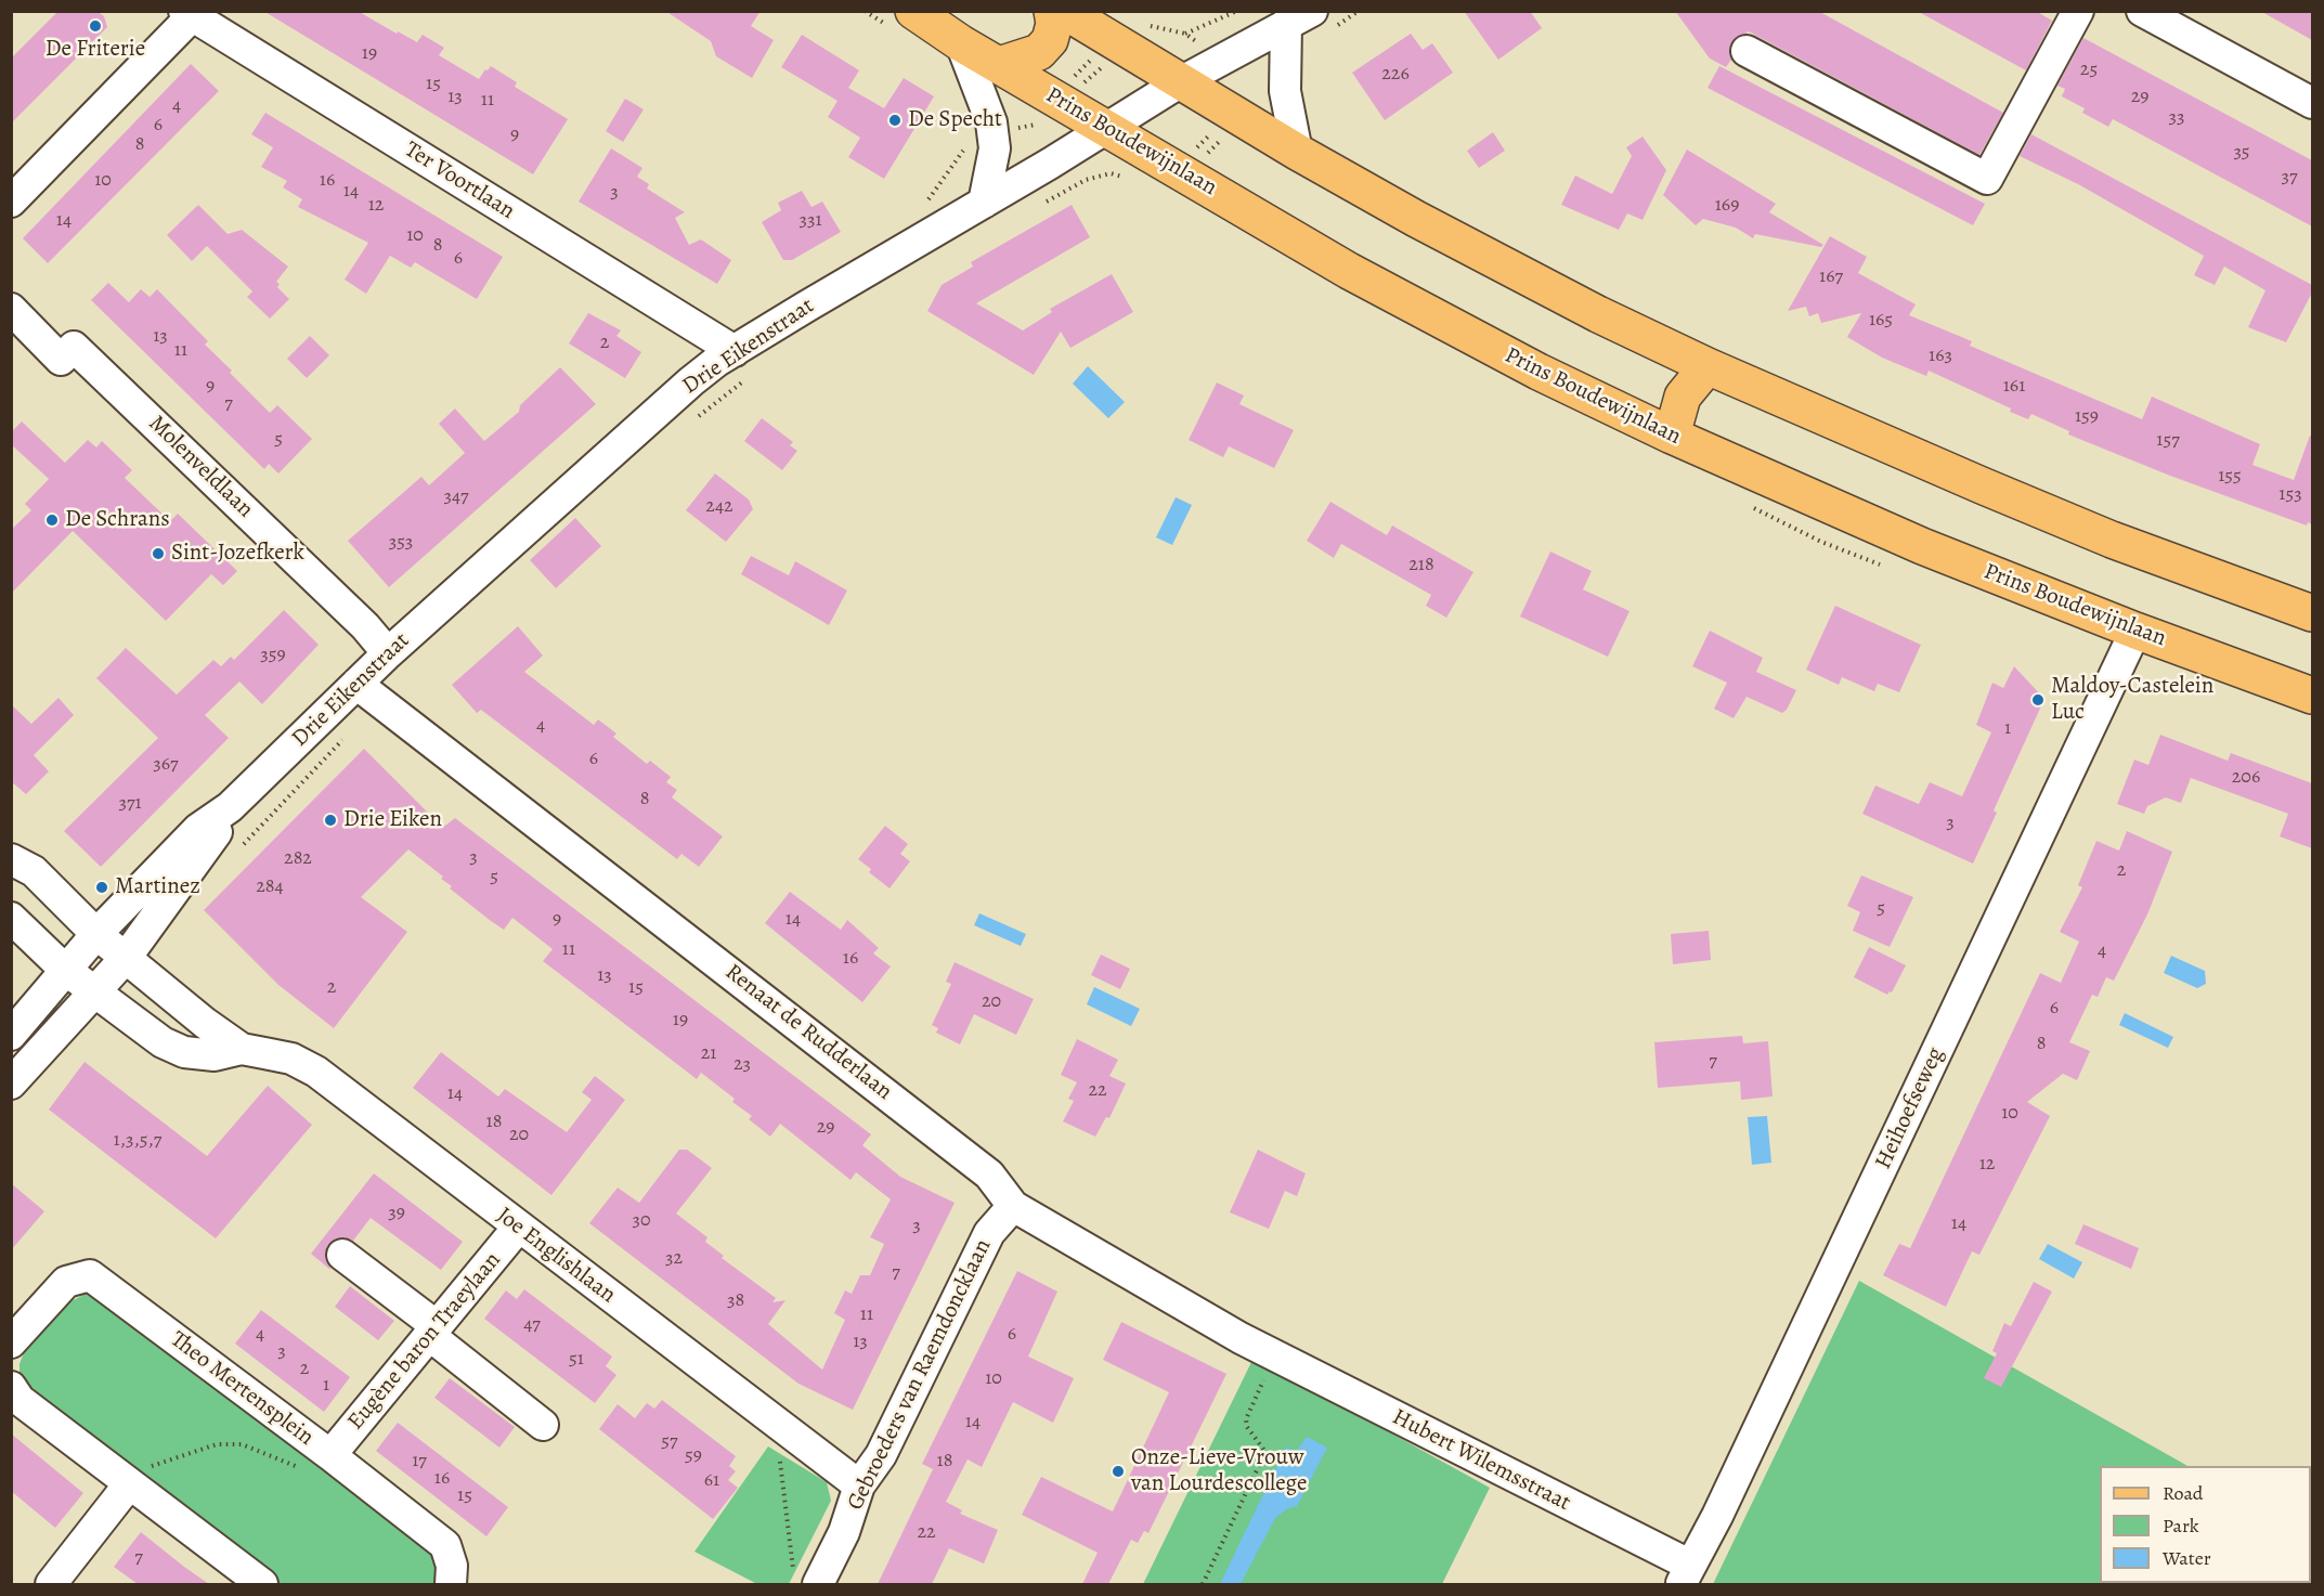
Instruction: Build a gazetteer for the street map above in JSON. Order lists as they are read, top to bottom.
{
  "streets": {
    "main road": ["Prins Boudewijnlaan"],
    "street": [
      "Ter Voortlaan",
      "Drie Eikenstraat",
      "Molenveldlaan",
      "Renaat de Rudderlaan",
      "Heihoefseweg",
      "Joe Englishlaan",
      "Eugène baron Traeylaan",
      "Gebroeders van Raemdoncklaan",
      "Theo Mertensplein",
      "Hubert Wilemsstraat"
    ]
  },
  "crossings": [
    ["Prins Boudewijnlaan", "Drie Eikenstraat"],
    ["Prins Boudewijnlaan", "Heihoefseweg"],
    ["Ter Voortlaan", "Drie Eikenstraat"],
    ["Drie Eikenstraat", "Molenveldlaan"],
    ["Drie Eikenstraat", "Renaat de Rudderlaan"],
    ["Drie Eikenstraat", "Joe Englishlaan"],
    ["Renaat de Rudderlaan", "Gebroeders van Raemdoncklaan"],
    ["Renaat de Rudderlaan", "Hubert Wilemsstraat"],
    ["Heihoefseweg", "Hubert Wilemsstraat"],
    ["Joe Englishlaan", "Eugène baron Traeylaan"],
    ["Joe Englishlaan", "Gebroeders van Raemdoncklaan"],
    ["Eugène baron Traeylaan", "Theo Mertensplein"]
  ],
  "places": [
    "De Friterie",
    "De Specht",
    "De Schrans",
    "Sint-Jozefkerk",
    "Maldoy-Castelein Luc",
    "Drie Eiken",
    "Martinez",
    "Onze-Lieve-Vrouw van Lourdescollege"
  ],
  "house_numbers": [
    "19",
    "25",
    "226",
    "15",
    "13",
    "29",
    "11",
    "4",
    "33",
    "6",
    "9",
    "8",
    "35",
    "37",
    "10",
    "16",
    "14",
    "3",
    "12",
    "169",
    "14",
    "331",
    "10",
    "8",
    "6",
    "167",
    "165",
    "13",
    "2",
    "11",
    "163",
    "9",
    "161",
    "7",
    "159",
    "5",
    "157",
    "155",
    "153",
    "347",
    "242",
    "353",
    "218",
    "359",
    "4",
    "1",
    "6",
    "367",
    "206",
    "8",
    "371",
    "3",
    "3",
    "282",
    "2",
    "5",
    "284",
    "5",
    "9",
    "14",
    "11",
    "4",
    "16",
    "13",
    "2",
    "15",
    "20",
    "6",
    "19",
    "8",
    "21",
    "7",
    "23",
    "22",
    "14",
    "10",
    "18",
    "29",
    "20",
    "1,3,5,7",
    "12",
    "39",
    "30",
    "14",
    "3",
    "32",
    "7",
    "38",
    "11",
    "47",
    "4",
    "6",
    "13",
    "3",
    "51",
    "2",
    "10",
    "1",
    "14",
    "57",
    "59",
    "17",
    "18",
    "16",
    "61",
    "15",
    "22",
    "7"
  ],
  "legend": ["Road", "Park", "Water"]
}
